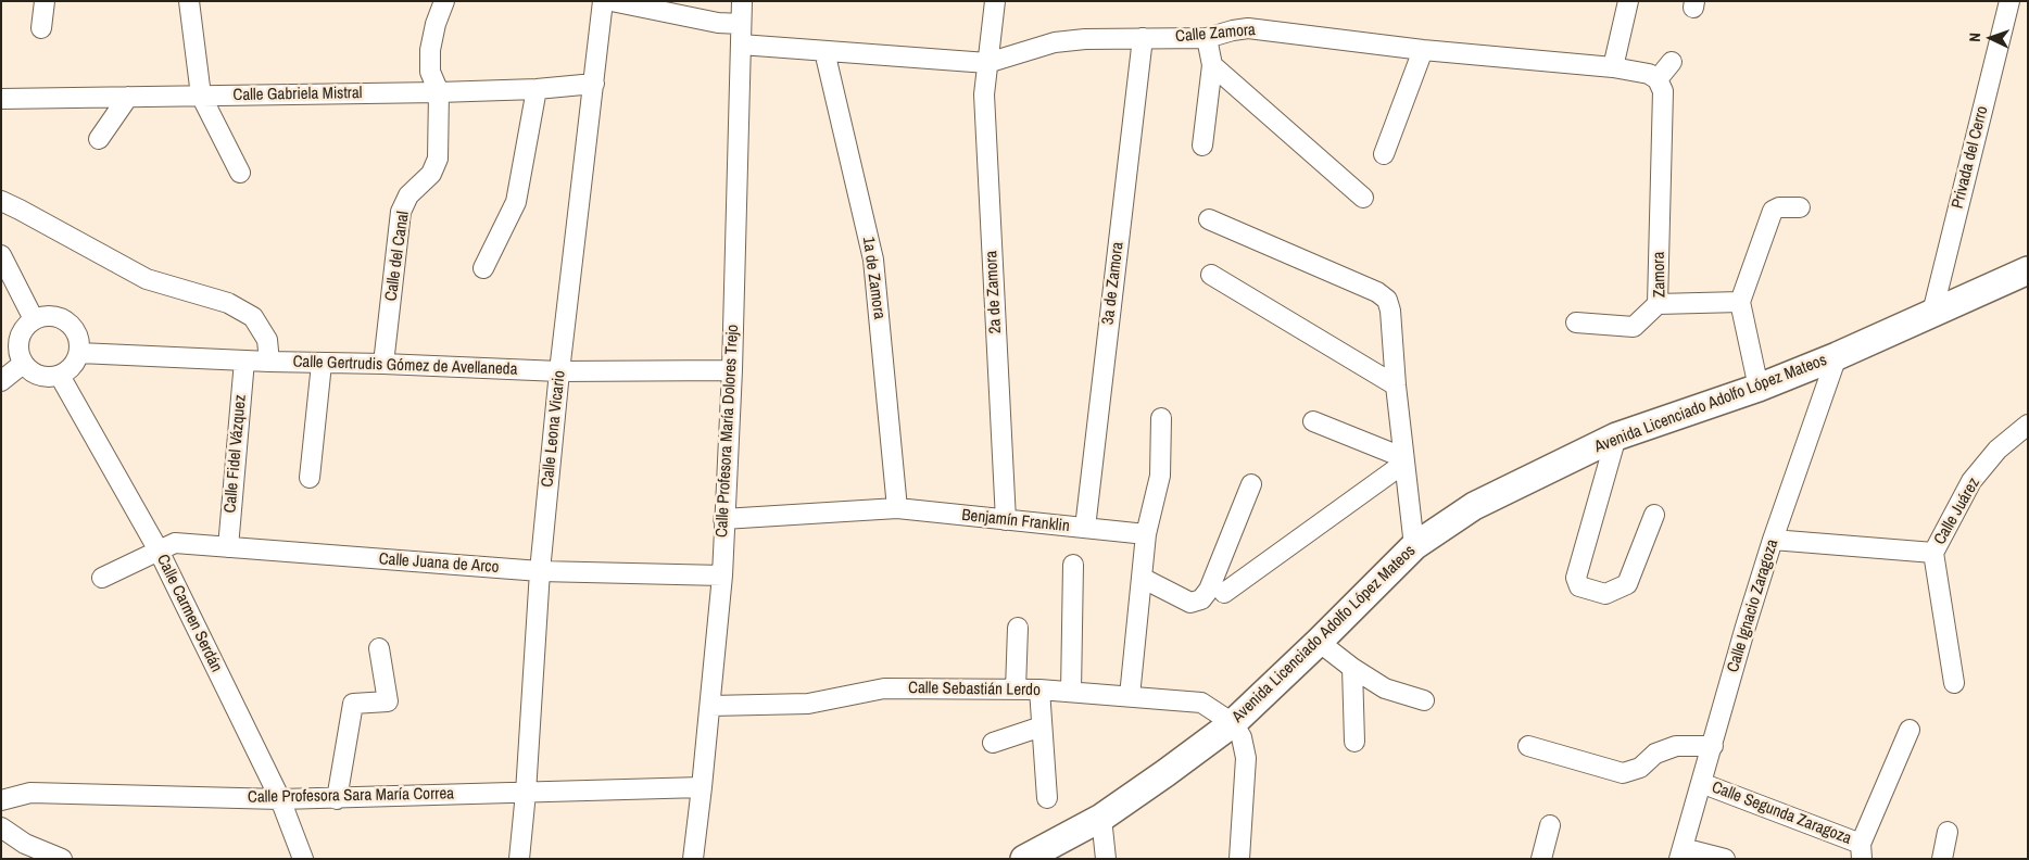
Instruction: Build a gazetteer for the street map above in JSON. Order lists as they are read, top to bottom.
{
  "streets": {
    "street": [
      "Calle Zamora",
      "Calle Gabriela Mistral",
      "Privada del Cerro",
      "Calle del Canal",
      "Zamora",
      "1a de Zamora",
      "3a de Zamora",
      "2a de Zamora",
      "Calle Gertrudis Gómez de Avellaneda",
      "Avenida Licenciado Adolfo López Mateos",
      "Calle Leona Vicario",
      "Calle Profesora María Dolores Trejo",
      "Calle Fidel Vázquez",
      "Calle Juárez",
      "Benjamín Franklin",
      "Calle Juana de Arco",
      "Calle Ignacio Zaragoza",
      "Calle Carmen Serdán",
      "Calle Sebastián Lerdo",
      "Calle Profesora Sara María Correa",
      "Calle Segunda Zaragoza"
    ]
  },
  "crossings": [
    ["Calle Zamora", "Zamora"],
    ["Calle Zamora", "1a de Zamora"],
    ["Calle Zamora", "3a de Zamora"],
    ["Calle Zamora", "2a de Zamora"],
    ["Calle Zamora", "Calle Profesora María Dolores Trejo"],
    ["Calle Gabriela Mistral", "Calle del Canal"],
    ["Calle Gabriela Mistral", "Calle Leona Vicario"],
    ["Privada del Cerro", "Avenida Licenciado Adolfo López Mateos"],
    ["Calle del Canal", "Calle Gertrudis Gómez de Avellaneda"],
    ["1a de Zamora", "Benjamín Franklin"],
    ["3a de Zamora", "Benjamín Franklin"],
    ["2a de Zamora", "Benjamín Franklin"],
    ["Calle Gertrudis Gómez de Avellaneda", "Calle Leona Vicario"],
    ["Calle Gertrudis Gómez de Avellaneda", "Calle Profesora María Dolores Trejo"],
    ["Calle Gertrudis Gómez de Avellaneda", "Calle Fidel Vázquez"],
    ["Calle Gertrudis Gómez de Avellaneda", "Calle Carmen Serdán"],
    ["Avenida Licenciado Adolfo López Mateos", "Calle Ignacio Zaragoza"],
    ["Avenida Licenciado Adolfo López Mateos", "Calle Sebastián Lerdo"],
    ["Calle Leona Vicario", "Calle Juana de Arco"],
    ["Calle Leona Vicario", "Calle Profesora Sara María Correa"],
    ["Calle Profesora María Dolores Trejo", "Benjamín Franklin"],
    ["Calle Profesora María Dolores Trejo", "Calle Juana de Arco"],
    ["Calle Profesora María Dolores Trejo", "Calle Sebastián Lerdo"],
    ["Calle Profesora María Dolores Trejo", "Calle Profesora Sara María Correa"],
    ["Calle Fidel Vázquez", "Calle Juana de Arco"],
    ["Calle Juana de Arco", "Calle Carmen Serdán"],
    ["Calle Ignacio Zaragoza", "Calle Segunda Zaragoza"],
    ["Calle Carmen Serdán", "Calle Profesora Sara María Correa"]
  ],
  "north": "left"
}
